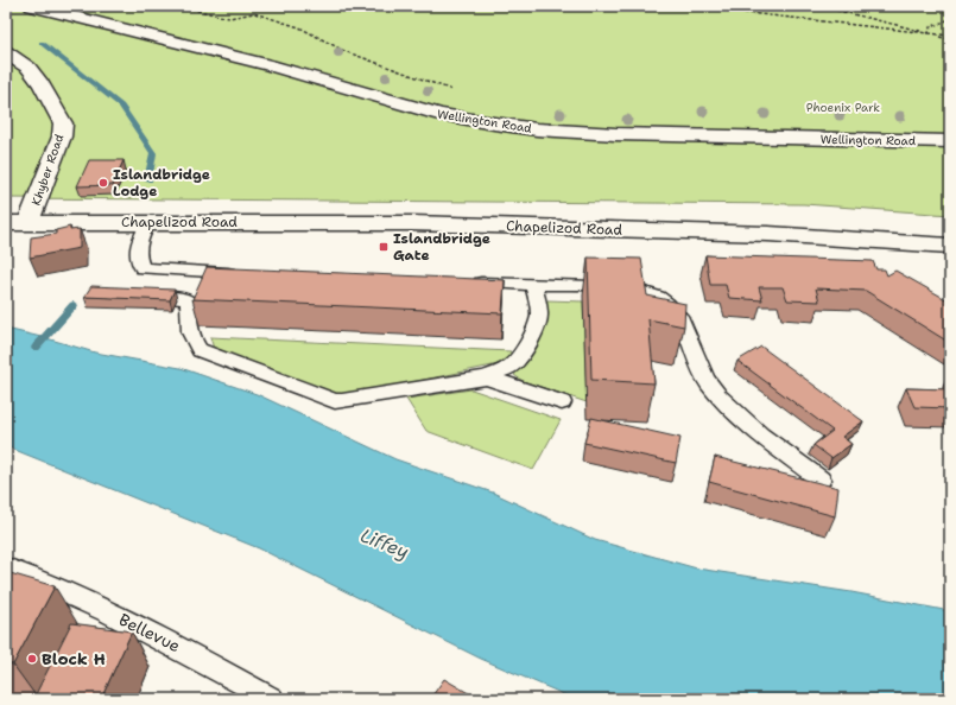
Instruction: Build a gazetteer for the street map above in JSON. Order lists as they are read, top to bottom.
{
  "streets": {
    "street": ["Wellington Road", "Khyber Road", "Chapelizod Road"],
    "lane": ["Bellevue"]
  },
  "crossings": [
    ["Khyber Road", "Chapelizod Road"]
  ],
  "water": ["Liffey"],
  "parks": ["Phoenix Park"],
  "places": {
    "other": ["Islandbridge Lodge", "Block H"],
    "transit": ["Islandbridge Gate"]
  }
}
